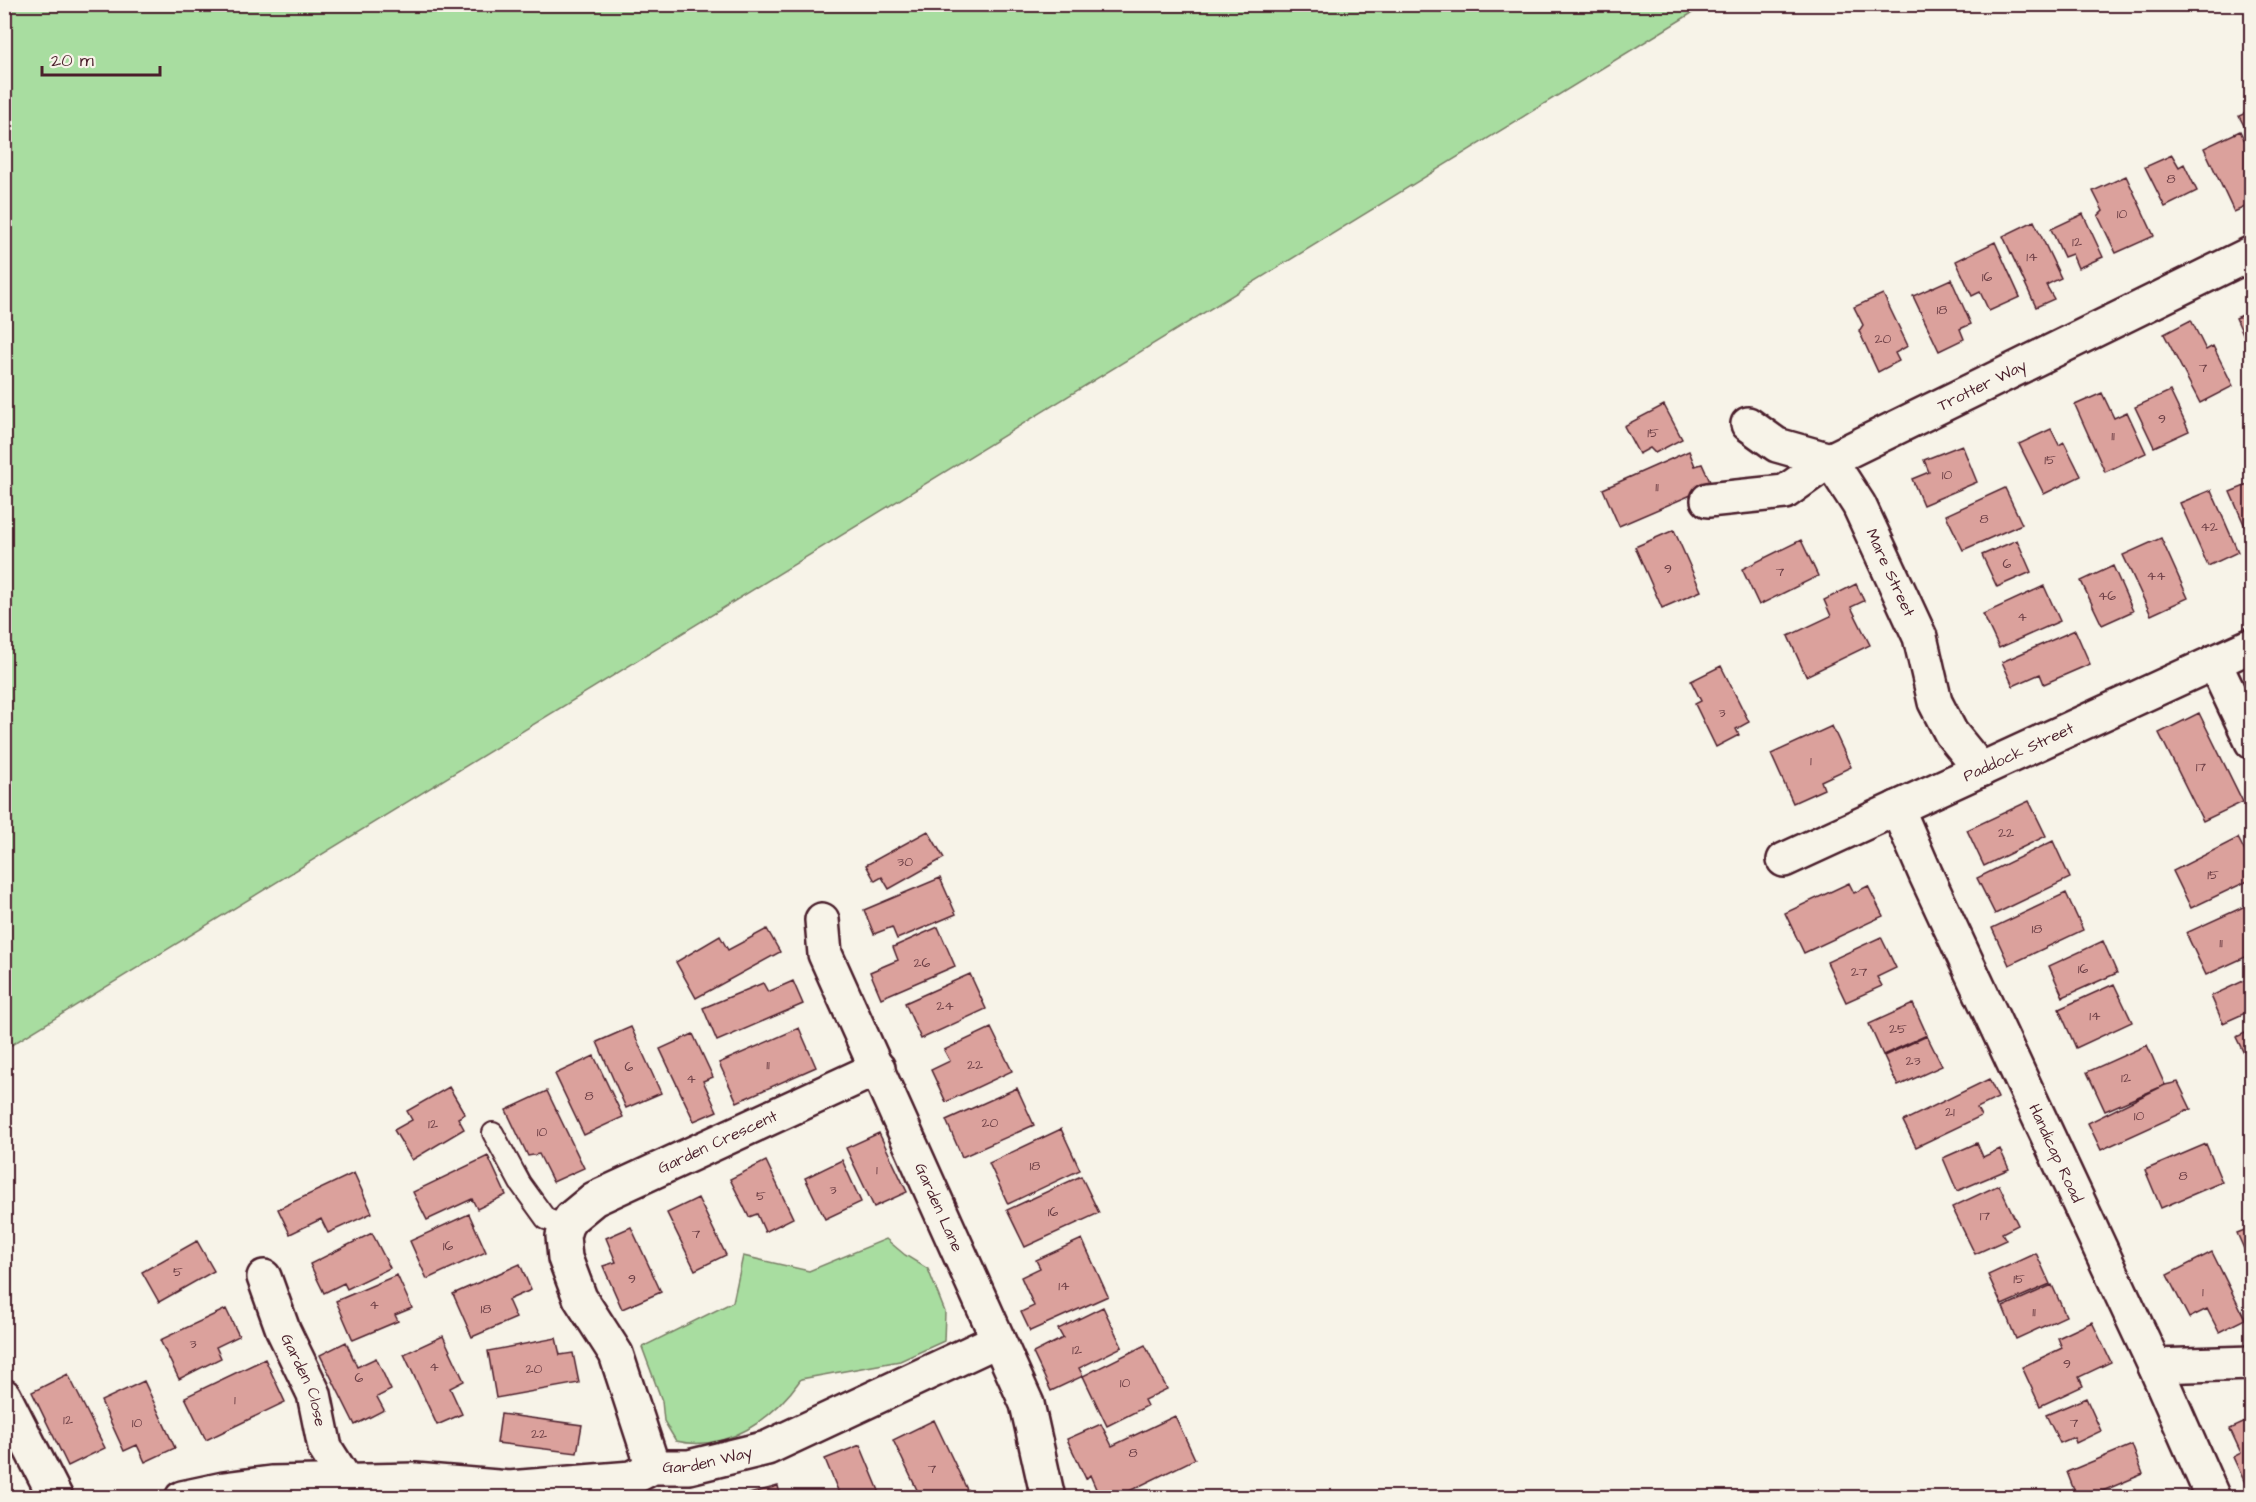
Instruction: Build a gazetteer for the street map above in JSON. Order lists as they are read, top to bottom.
{
  "streets": {
    "street": [
      "Trotter Way",
      "Mare Street",
      "Paddock Street",
      "Garden Crescent",
      "Handicap Road",
      "Garden Lane",
      "Garden Close",
      "Garden Way"
    ]
  },
  "crossings": [
    ["Trotter Way", "Mare Street"],
    ["Mare Street", "Paddock Street"],
    ["Paddock Street", "Handicap Road"],
    ["Garden Crescent", "Garden Lane"],
    ["Garden Lane", "Garden Way"],
    ["Garden Close", "Garden Way"]
  ],
  "house_numbers": [
    "8",
    "10",
    "12",
    "14",
    "16",
    "18",
    "20",
    "7",
    "9",
    "15",
    "11",
    "15",
    "10",
    "11",
    "8",
    "42",
    "6",
    "9",
    "7",
    "44",
    "46",
    "4",
    "3",
    "1",
    "17",
    "22",
    "30",
    "15",
    "18",
    "11",
    "26",
    "16",
    "27",
    "24",
    "14",
    "25",
    "23",
    "11",
    "22",
    "6",
    "12",
    "4",
    "8",
    "21",
    "10",
    "20",
    "12",
    "10",
    "18",
    "1",
    "8",
    "3",
    "5",
    "16",
    "17",
    "7",
    "16",
    "5",
    "9",
    "15",
    "14",
    "1",
    "4",
    "18",
    "11",
    "3",
    "12",
    "9",
    "4",
    "20",
    "6",
    "10",
    "1",
    "12",
    "10",
    "7",
    "22",
    "8",
    "7"
  ],
  "scale_bar": "20 m"
}
